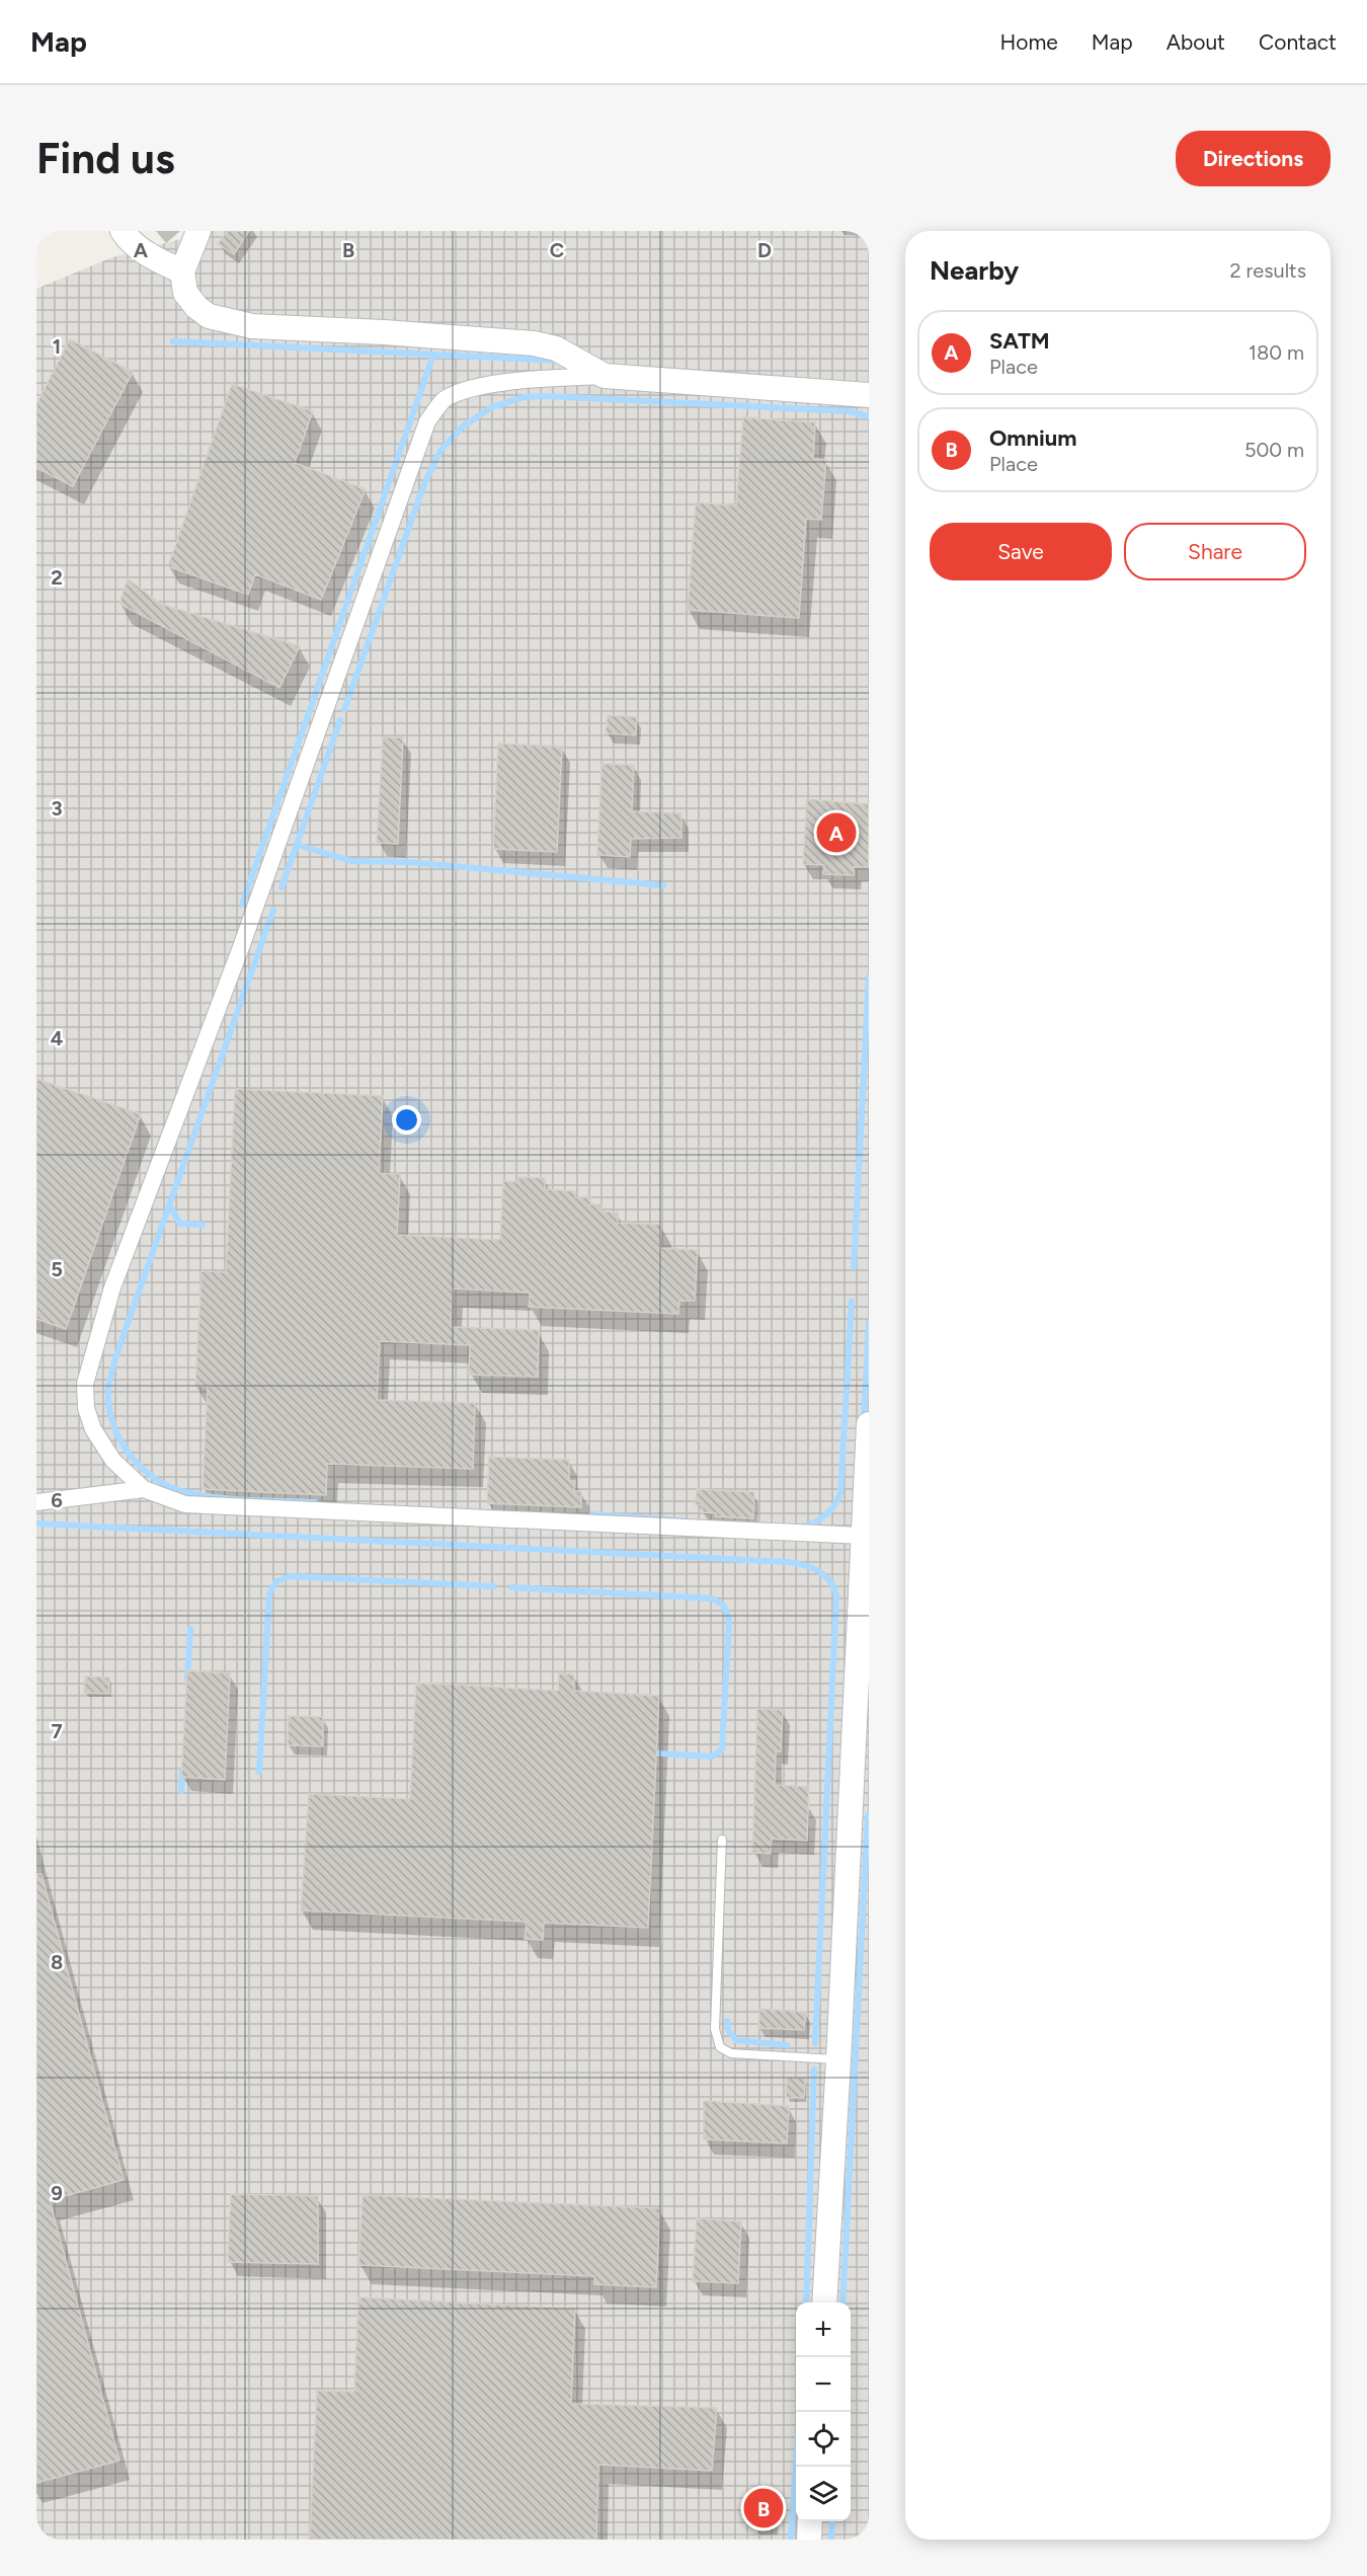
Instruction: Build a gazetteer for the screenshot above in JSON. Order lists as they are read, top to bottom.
{
  "page": {
    "header": "Map",
    "nav": [
      "Home",
      "Map",
      "About",
      "Contact"
    ],
    "buttons": [
      "Directions",
      ["Save", "Share"]
    ],
    "title": "Find us",
    "heading": ["Nearby", "2 results"],
    "list": [
      {
        "mark": "A",
        "name": "SATM",
        "note": "Place",
        "value": "180 m"
      },
      {
        "mark": "B",
        "name": "Omnium",
        "note": "Place",
        "value": "500 m"
      }
    ],
    "pins": ["A", "B"],
    "map_buttons": ["+", "−"]
  },
  "grid": {
    "columns": [
      "A",
      "B",
      "C",
      "D"
    ],
    "rows": [
      "1",
      "2",
      "3",
      "4",
      "5",
      "6",
      "7",
      "8",
      "9"
    ]
  }
}
